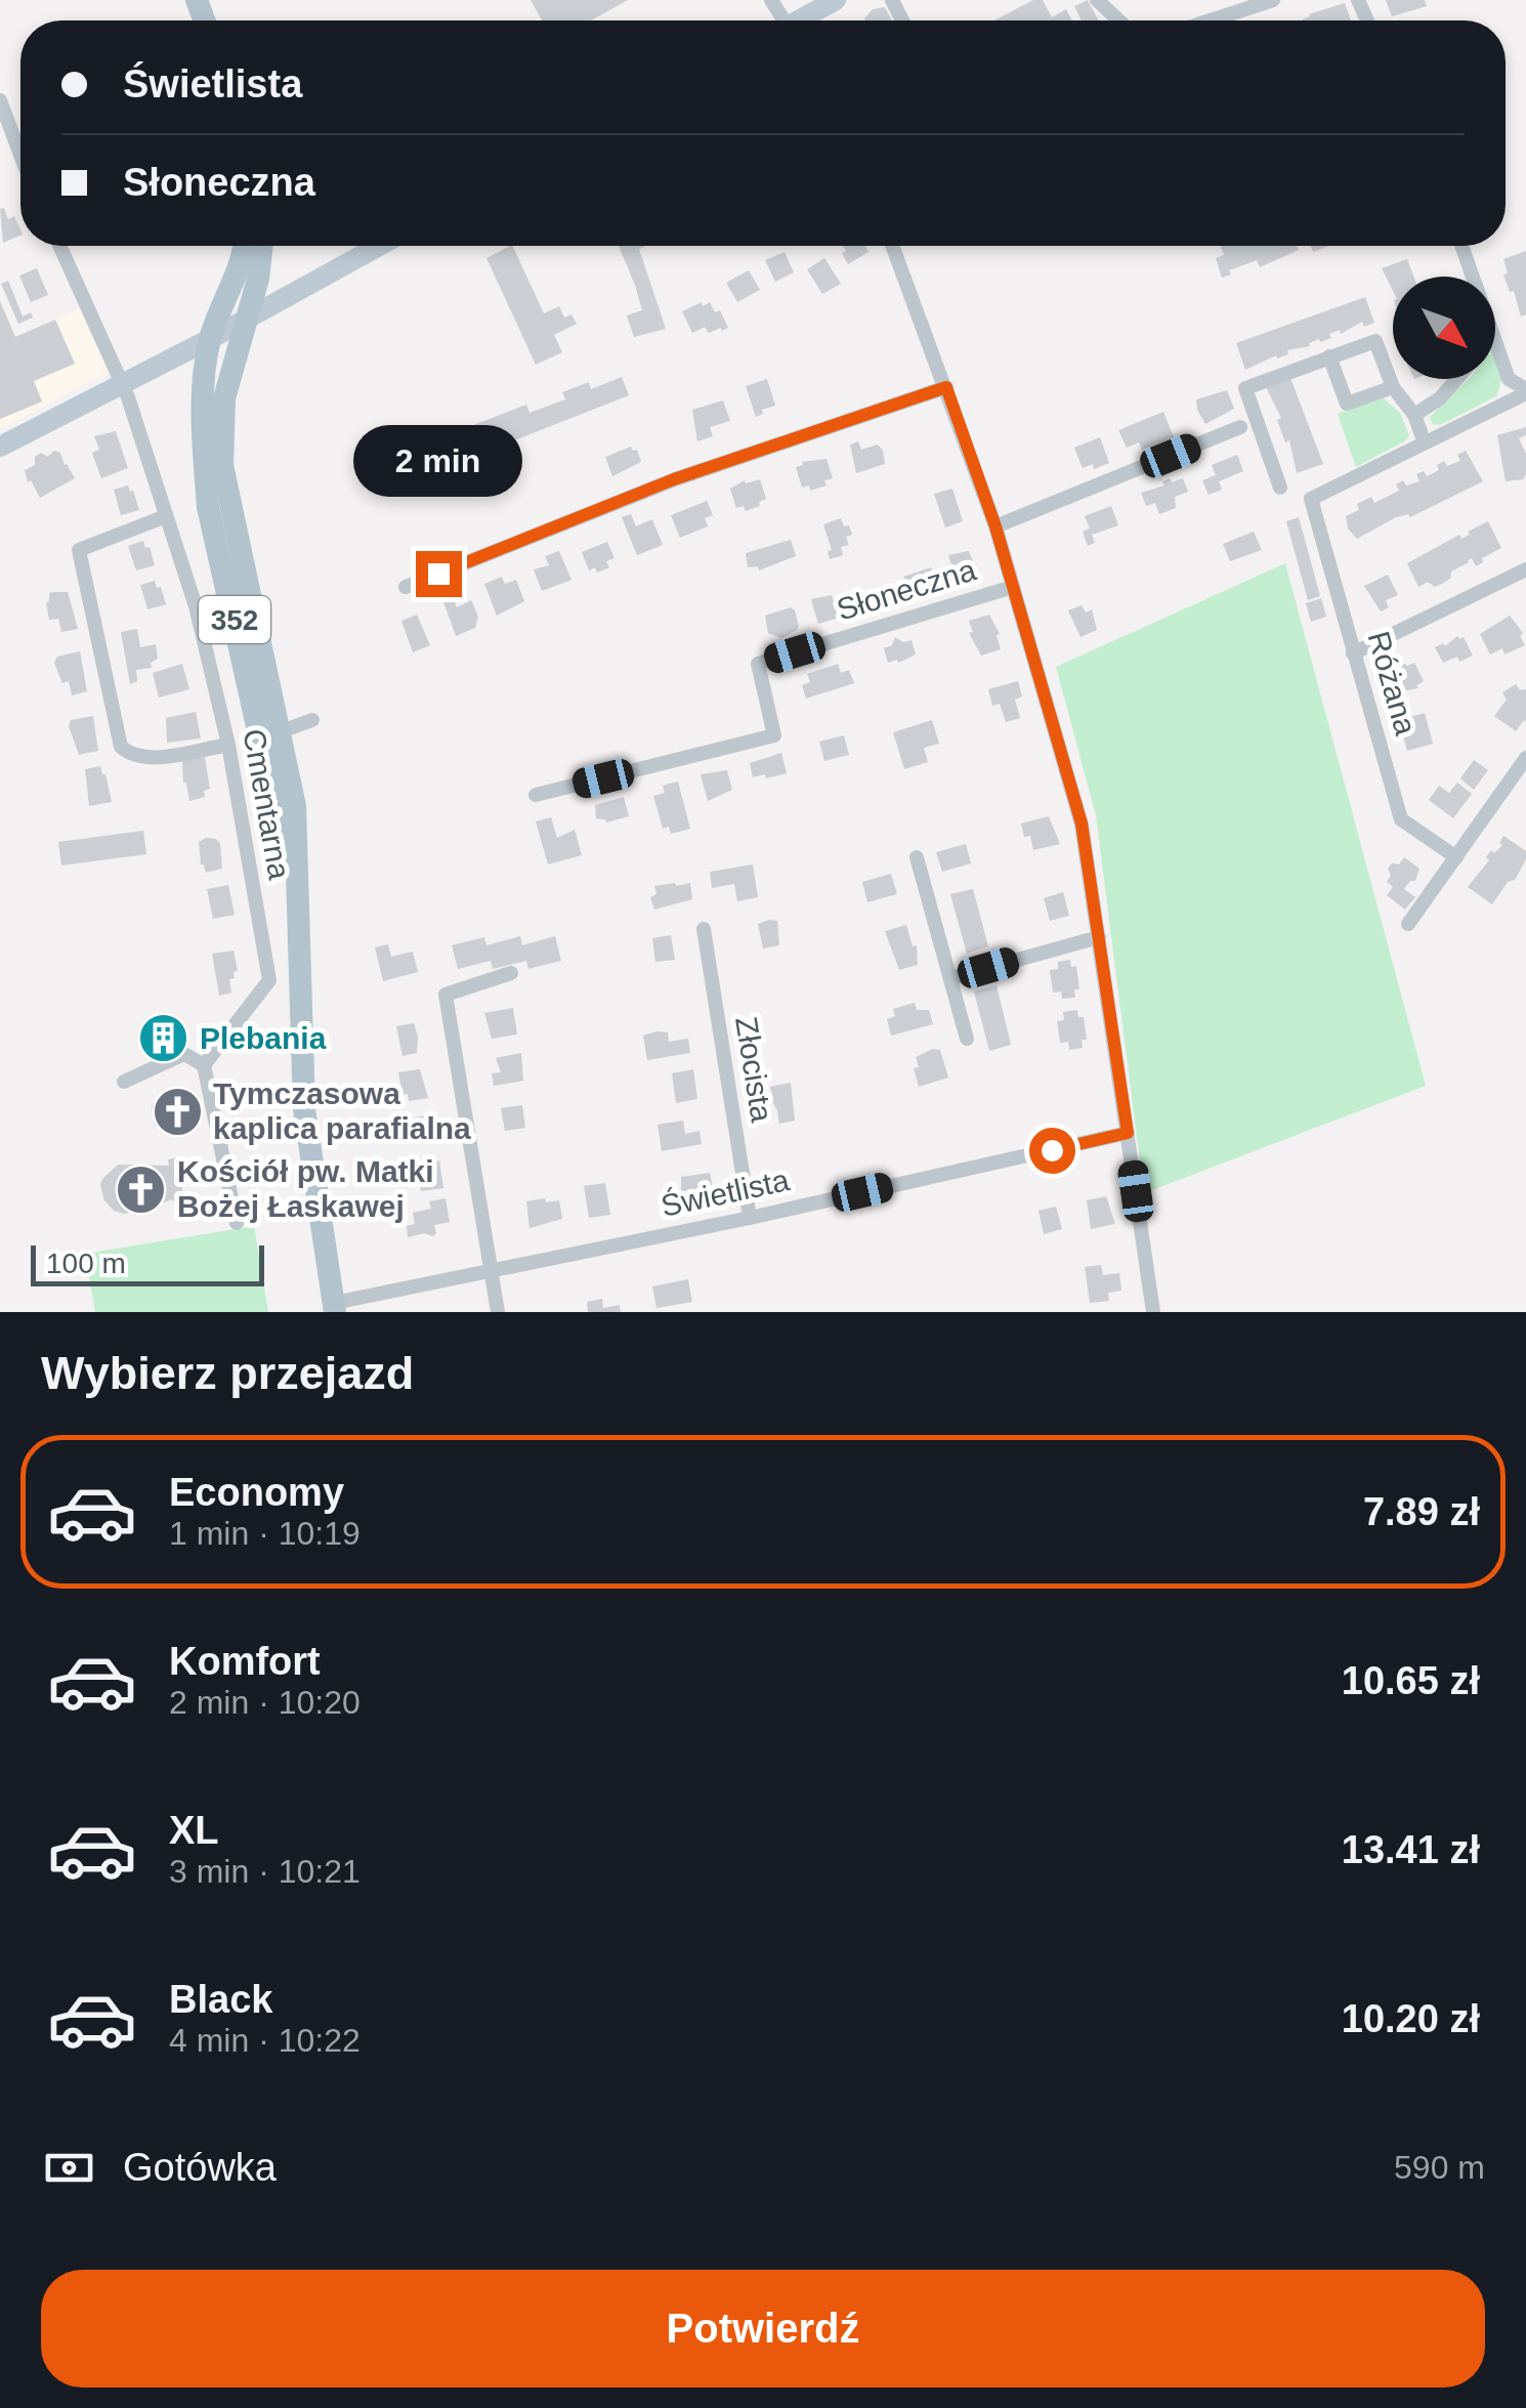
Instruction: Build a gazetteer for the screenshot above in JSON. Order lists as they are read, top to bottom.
{
  "streets": {
    "main road": ["352"],
    "street": [
      "Słoneczna",
      "Różana",
      "Cmentarna",
      "Złocista",
      "Świetlista"
    ]
  },
  "crossings": [
    ["Słoneczna", "Świetlista"],
    ["352", "Świetlista"],
    ["Złocista", "Świetlista"]
  ],
  "places": {
    "building": ["Plebania"],
    "church": ["Tymczasowa kaplica parafialna", "Kościół pw. Matki Bożej Łaskawej"]
  },
  "scale_bar": "100 m",
  "north": "bottom right",
  "page": {
    "banner": ["Świetlista", "Słoneczna"],
    "bubble": "2 min",
    "scale": "100 m",
    "heading": "Wybierz przejazd",
    "list": [
      {
        "name": "Economy",
        "note": "1 min · 10:19",
        "value": "7.89 zł"
      },
      {
        "name": "Komfort",
        "note": "2 min · 10:20",
        "value": "10.65 zł"
      },
      {
        "name": "XL",
        "note": "3 min · 10:21",
        "value": "13.41 zł"
      },
      {
        "name": "Black",
        "note": "4 min · 10:22",
        "value": "10.20 zł"
      }
    ],
    "pay": ["Gotówka", "590 m"],
    "buttons": "Potwierdź"
  }
}
